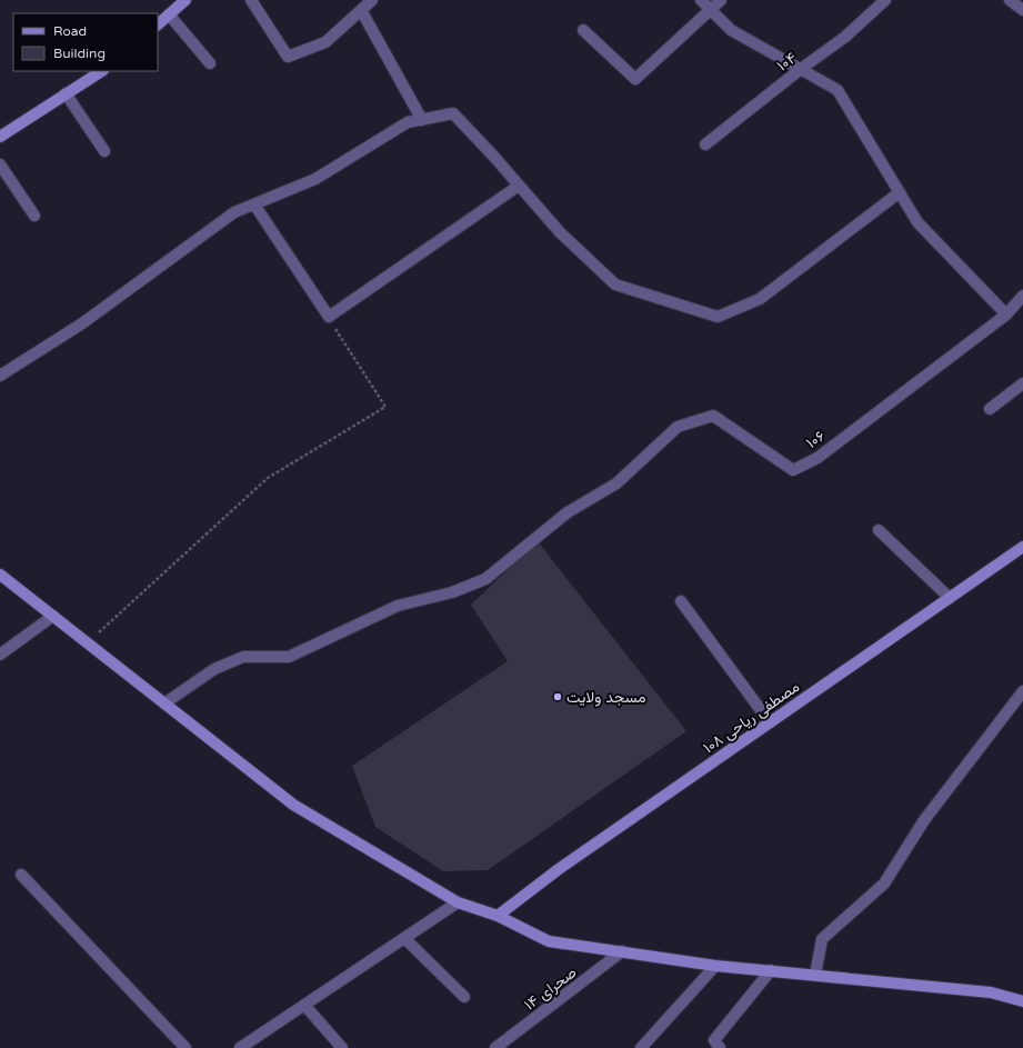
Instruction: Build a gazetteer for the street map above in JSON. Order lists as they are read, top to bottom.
{
  "streets": {
    "street": [
      "۱۰۴",
      "۱۰۶",
      "مصطفی ریاحی ۱۰۸",
      "صحرای ۱۴"
    ]
  },
  "places": ["مسجد ولایت"],
  "legend": ["Road", "Building"]
}
